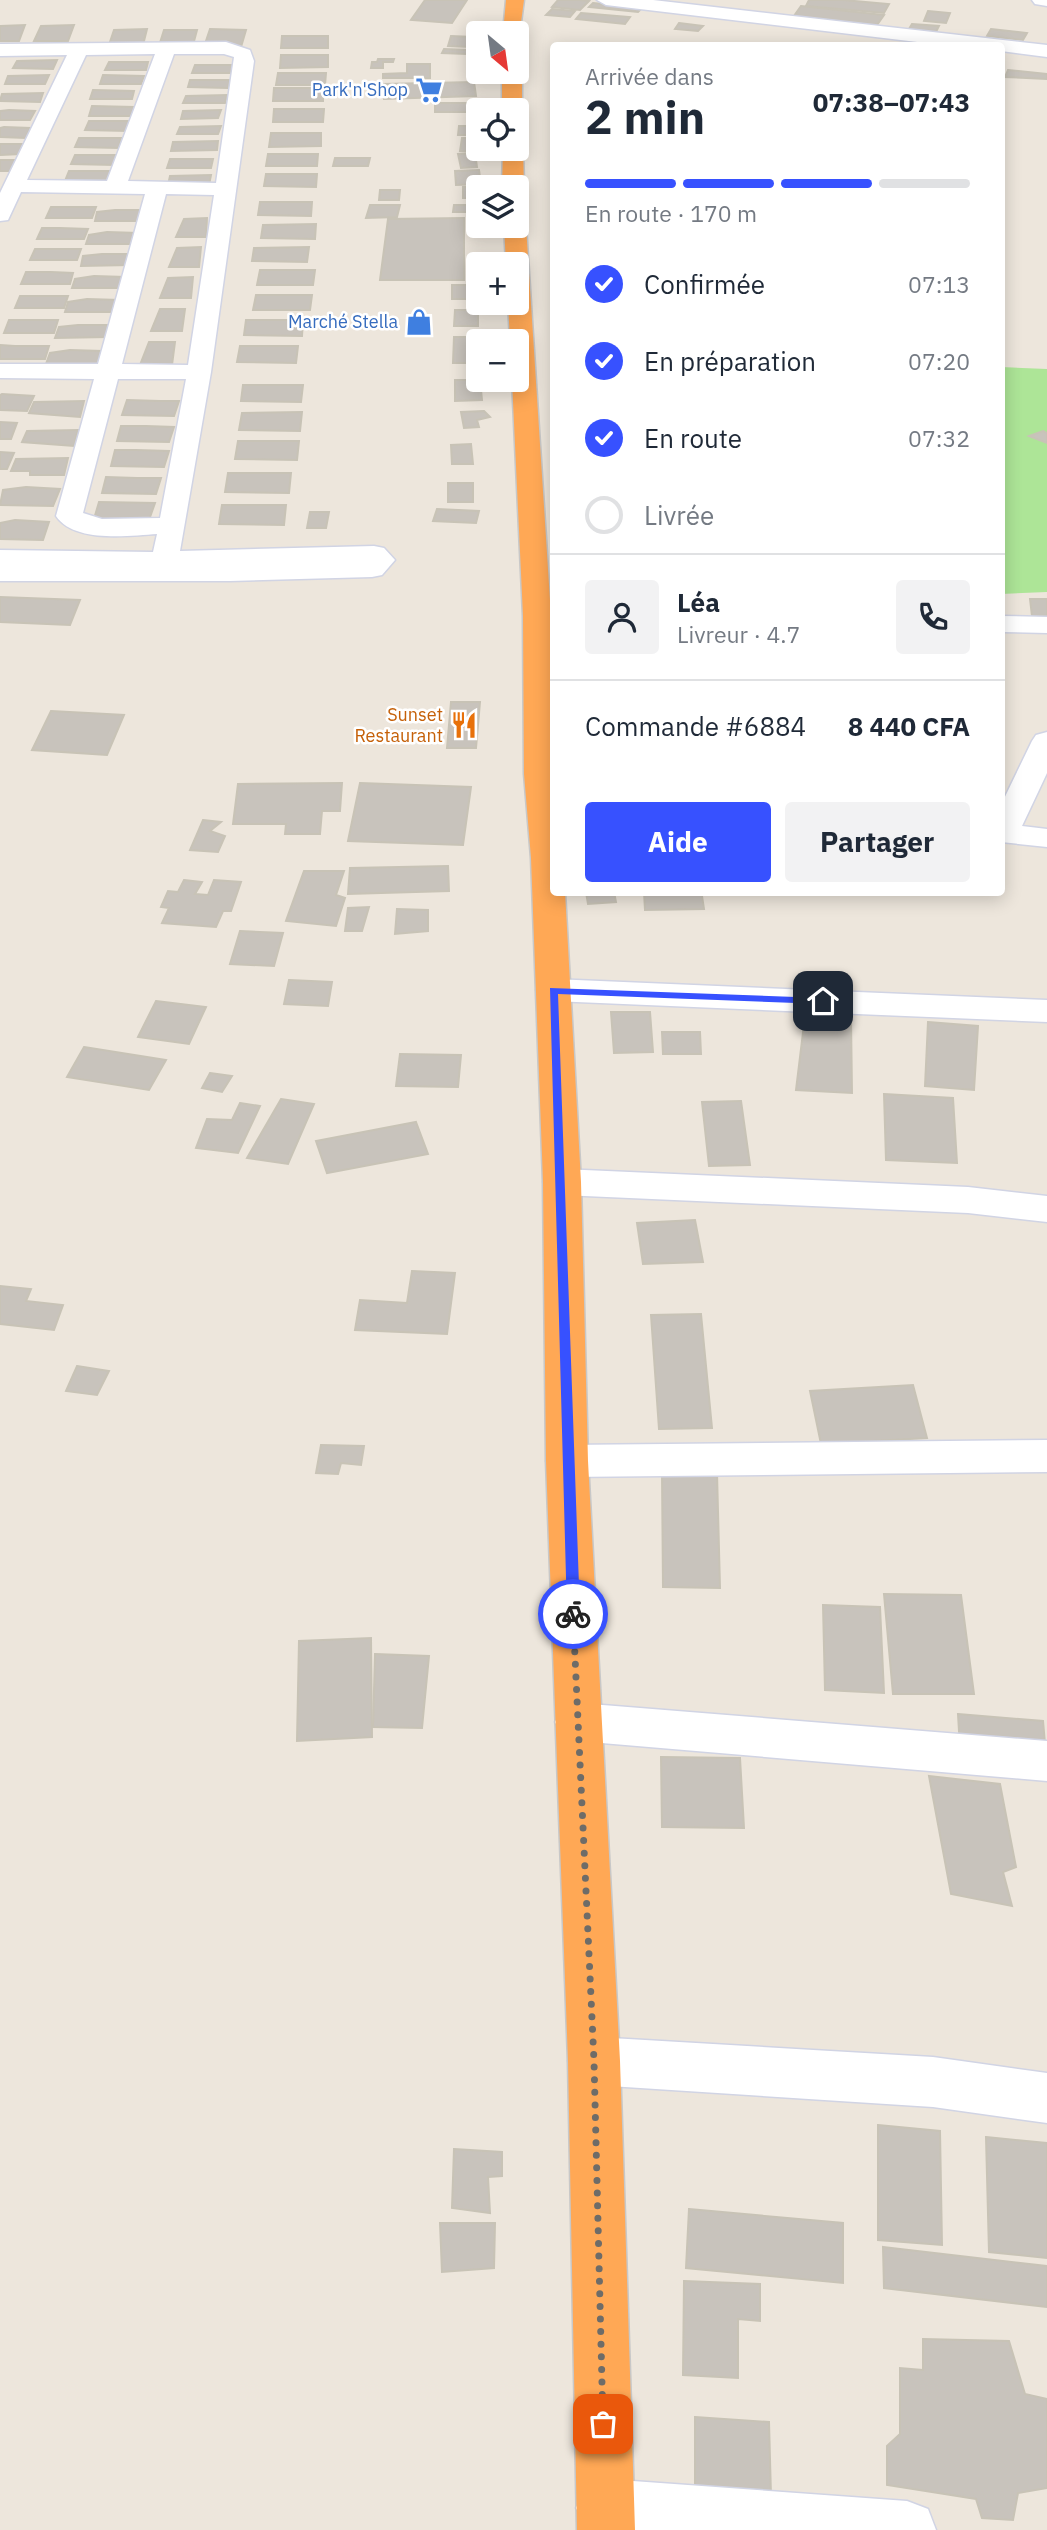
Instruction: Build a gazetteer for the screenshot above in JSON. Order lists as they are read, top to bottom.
{
  "places": {
    "supermarket": ["Park'n'Shop"],
    "shop": ["Marché Stella"],
    "restaurant": ["Sunset Restaurant"]
  },
  "north": "bottom right",
  "page": {
    "map_buttons": ["+", "−"],
    "heading": ["2 min", "Arrivée dans", "07:38–07:43"],
    "panel": [
      "Léa",
      "Livreur · 4.7",
      "Commande #6884",
      "8 440 CFA"
    ],
    "bar": "En route · 170 m",
    "list": [
      ["Confirmée", "07:13"],
      ["En préparation", "07:20"],
      ["En route", "07:32"],
      "Livrée"
    ],
    "buttons": ["Aide", "Partager"]
  }
}
